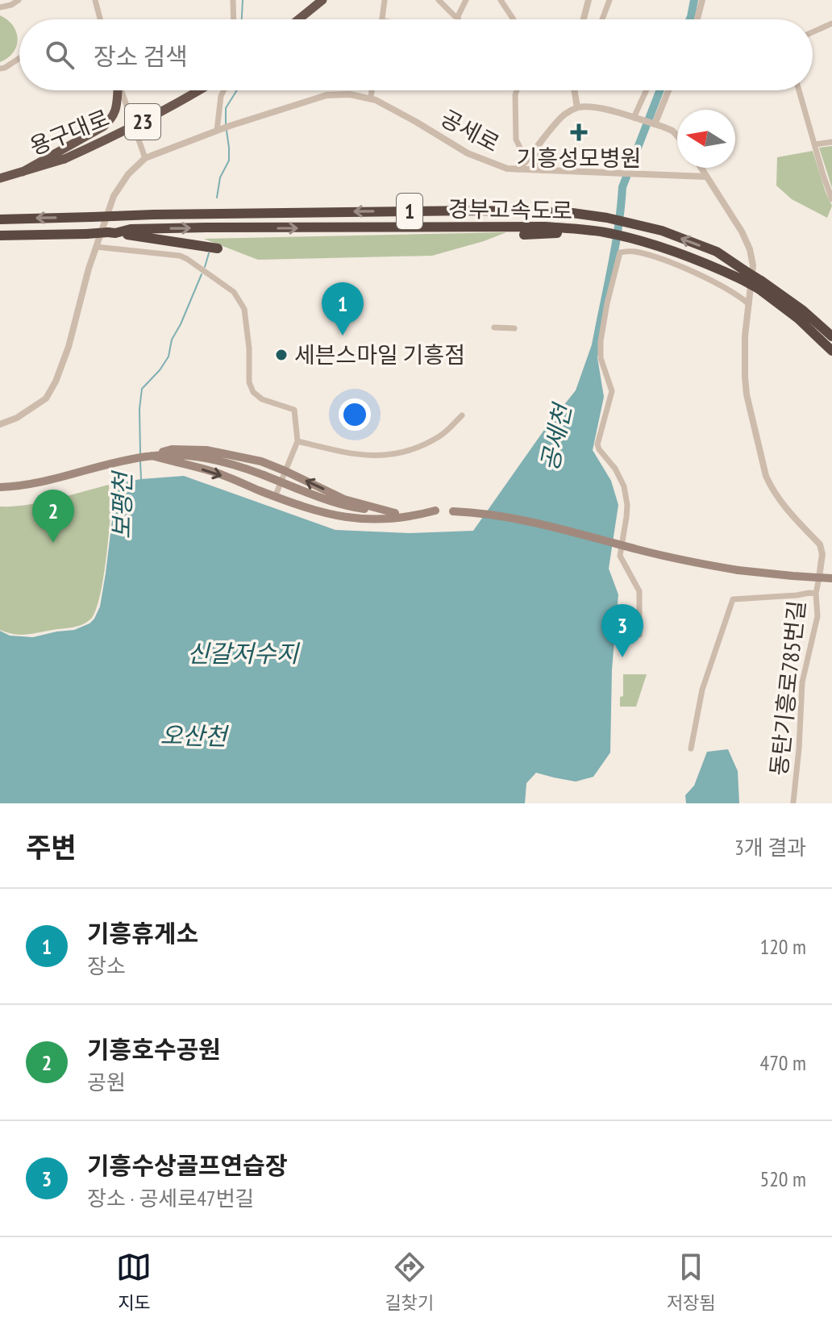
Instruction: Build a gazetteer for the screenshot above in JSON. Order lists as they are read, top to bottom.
{
  "streets": {
    "highway": [
      "23",
      "용구대로",
      "경부고속도로",
      "1"
    ],
    "street": ["공세로", "동탄기흥로785번길"]
  },
  "water": [
    "공세천",
    "보평천",
    "신갈저수지",
    "오산천"
  ],
  "places": {
    "health": ["기흥성모병원"],
    "other": ["세븐스마일 기흥점"]
  },
  "north": "left",
  "page": {
    "search": "장소 검색",
    "pins": ["1", "2", "3"],
    "heading": ["주변", "3개 결과"],
    "list": [
      {
        "mark": "1",
        "name": "기흥휴게소",
        "note": "장소",
        "value": "120 m"
      },
      {
        "mark": "2",
        "name": "기흥호수공원",
        "note": "공원",
        "value": "470 m"
      },
      {
        "mark": "3",
        "name": "기흥수상골프연습장",
        "note": "장소 · 공세로47번길",
        "value": "520 m"
      }
    ],
    "nav": ["지도", "길찾기", "저장됨"]
  }
}
